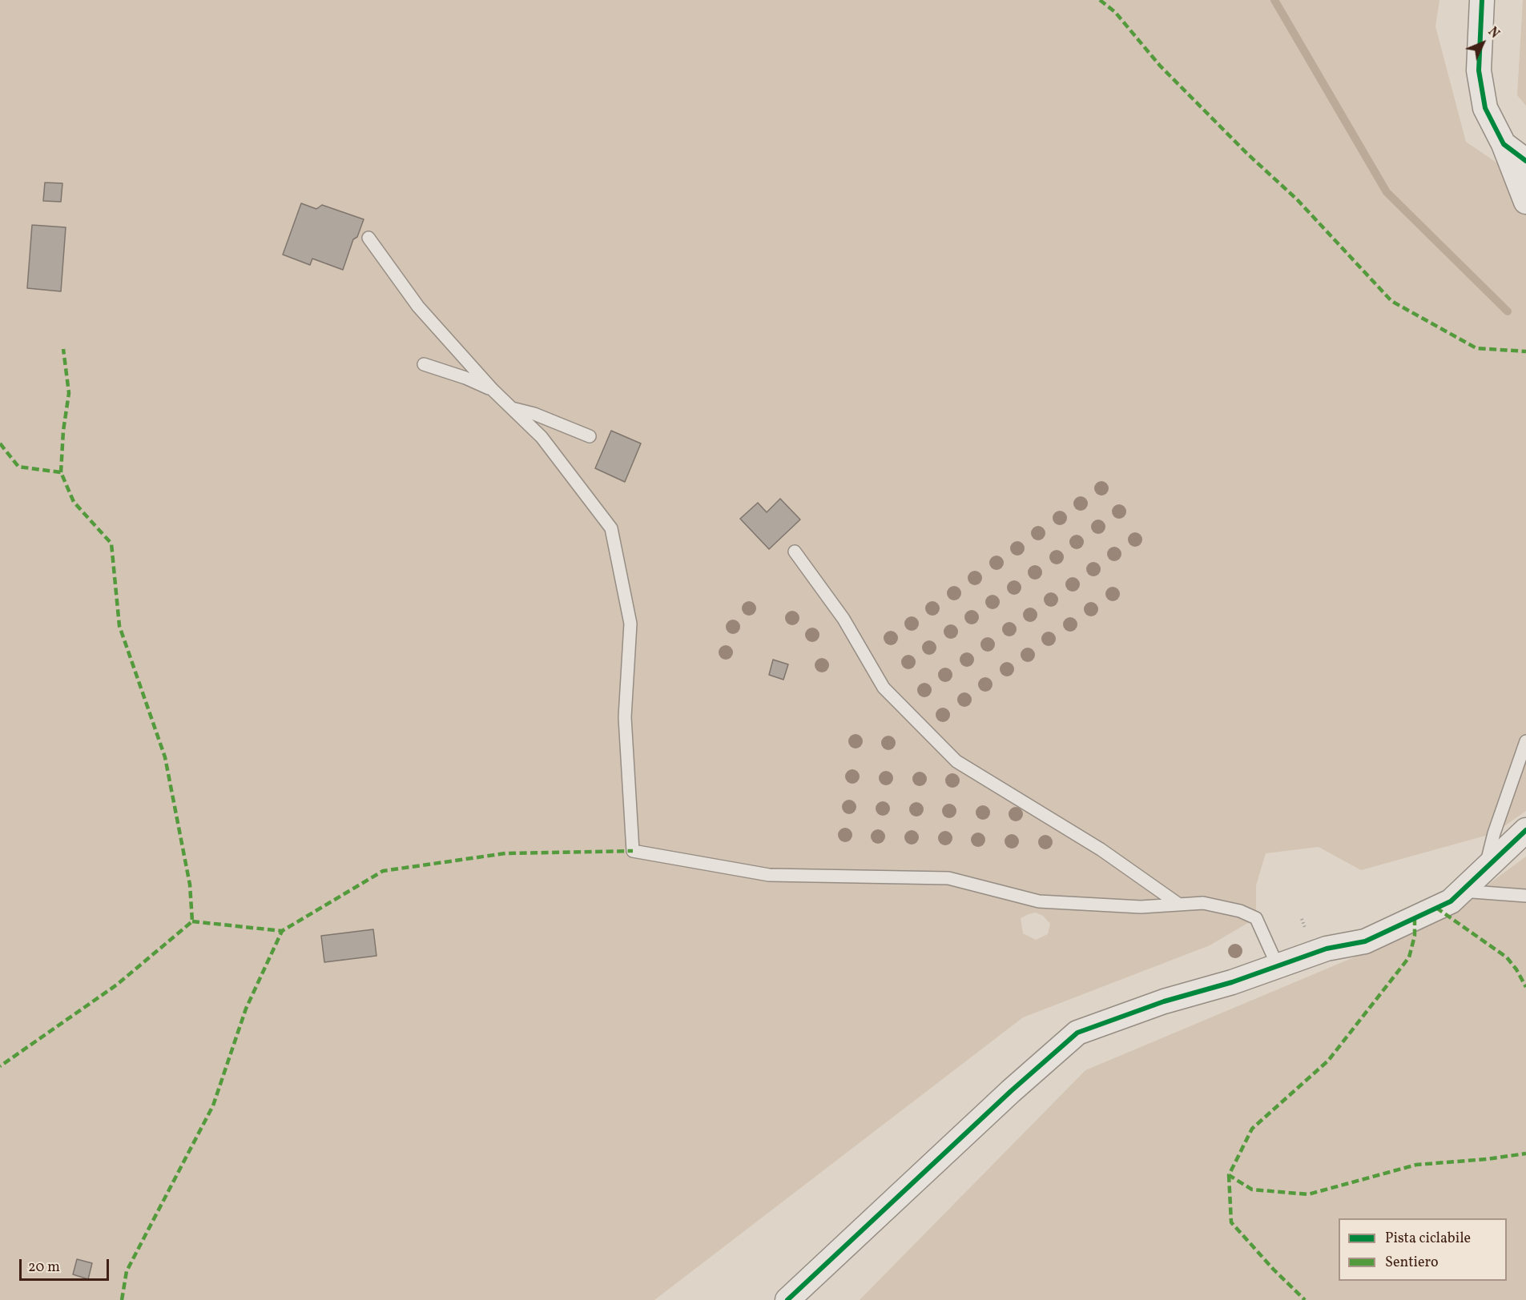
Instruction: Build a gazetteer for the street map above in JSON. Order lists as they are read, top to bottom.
{
  "legend": ["Pista ciclabile", "Sentiero"],
  "scale_bar": "20 m",
  "north": "top right"
}
